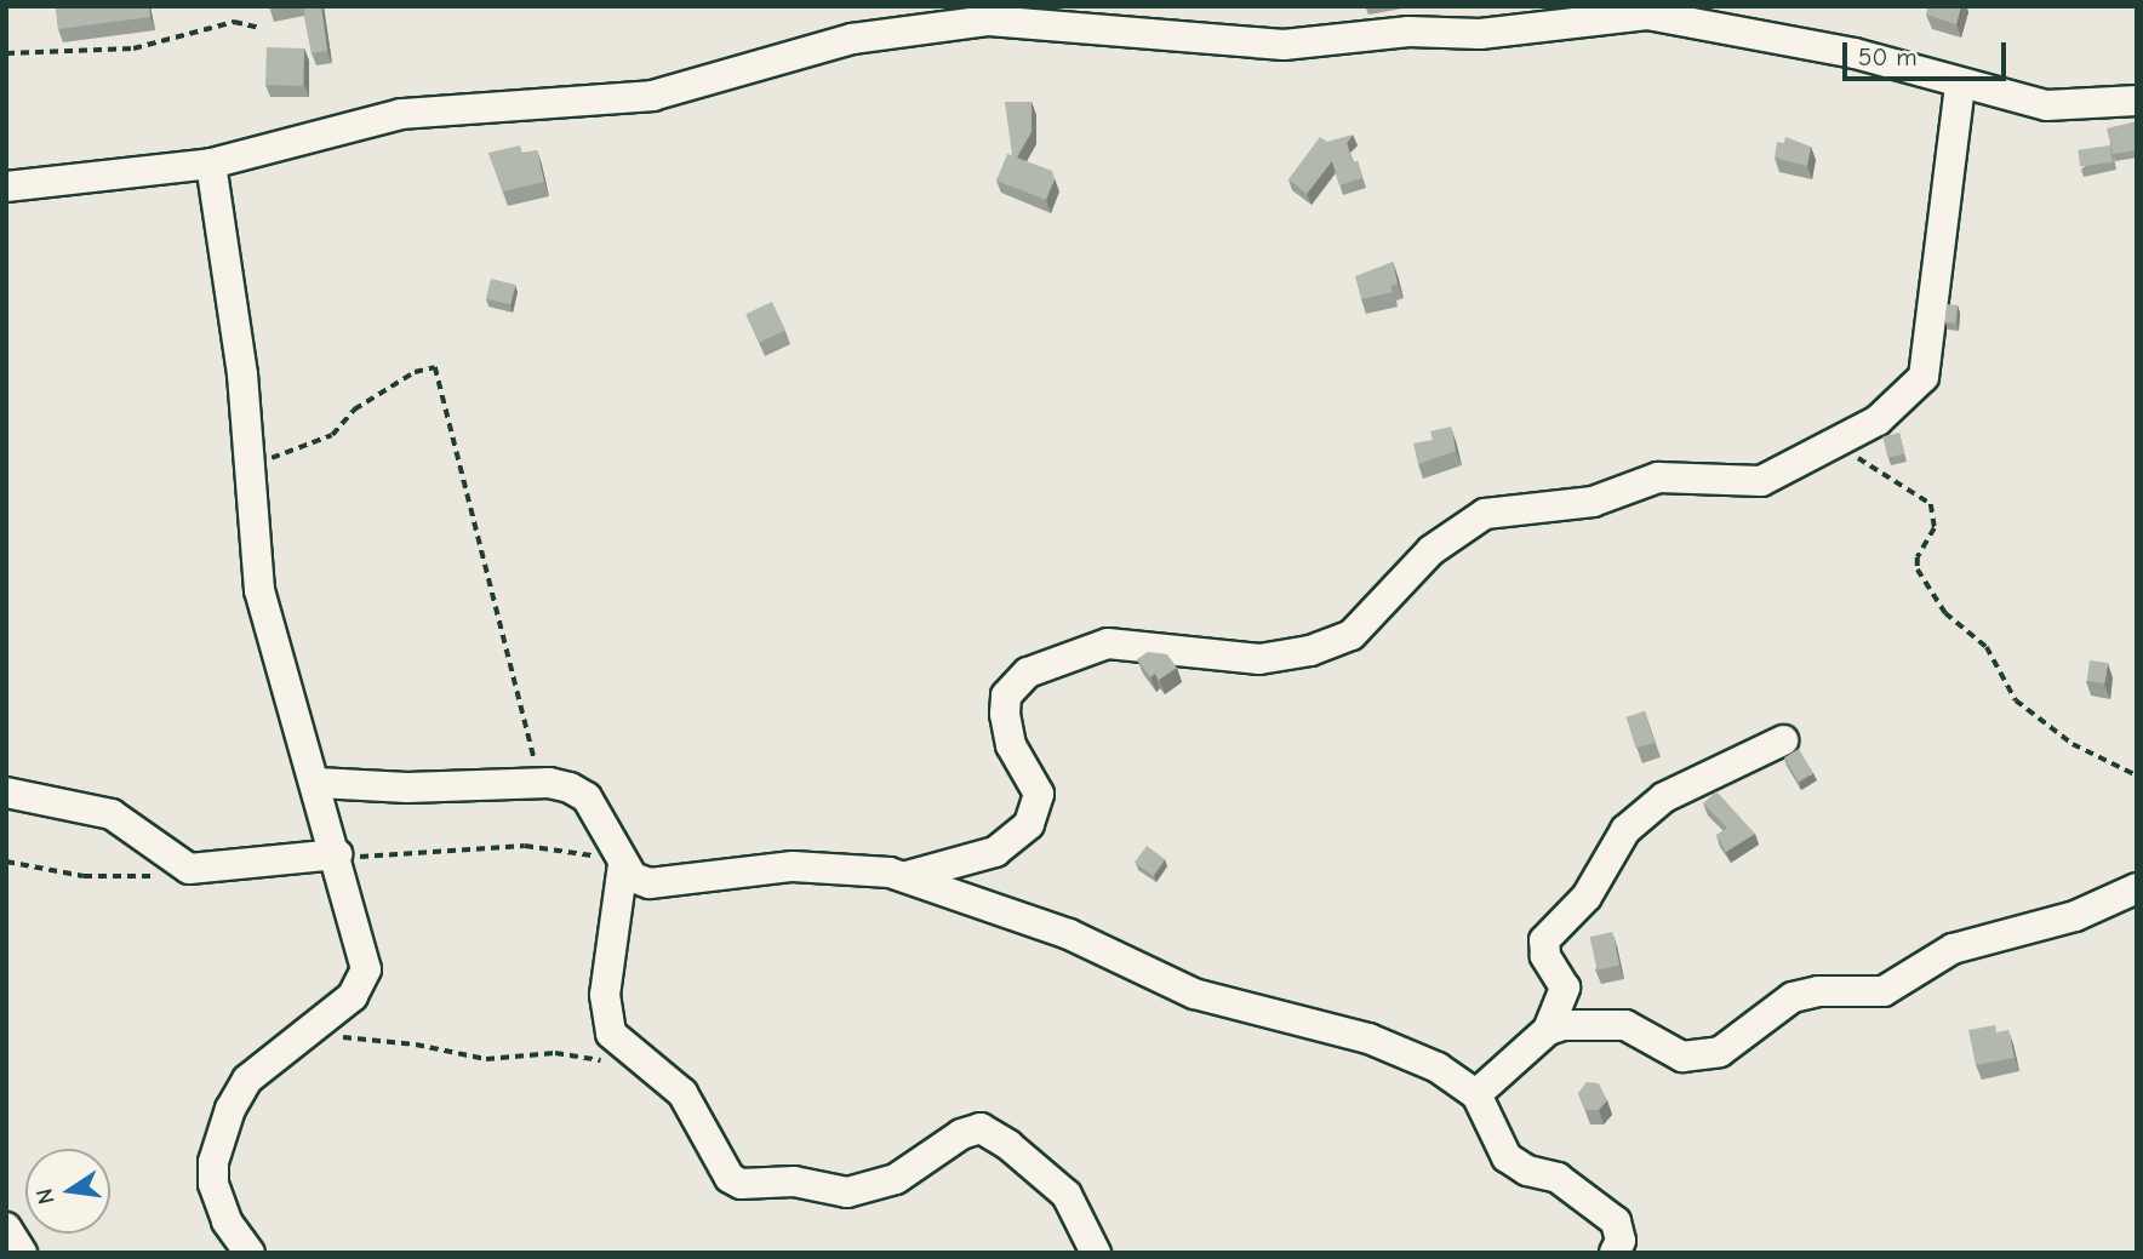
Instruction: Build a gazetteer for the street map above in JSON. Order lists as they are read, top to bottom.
{
  "scale_bar": "50 m",
  "north": "left"
}
